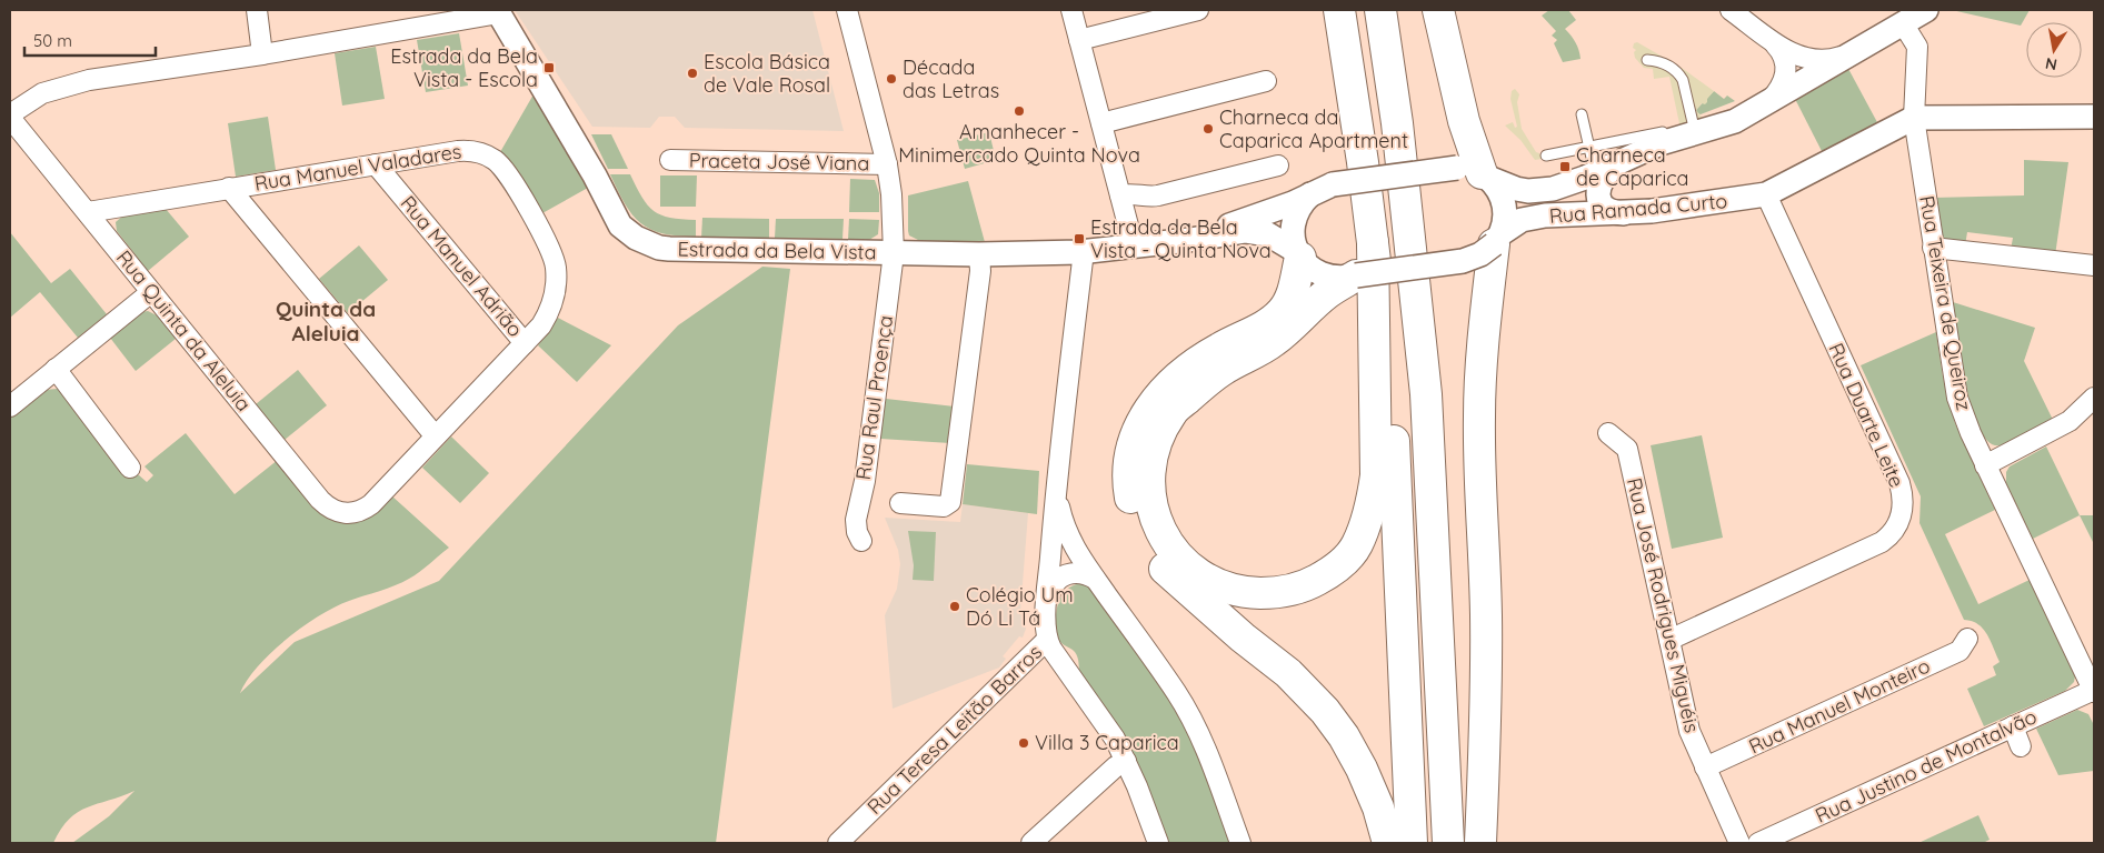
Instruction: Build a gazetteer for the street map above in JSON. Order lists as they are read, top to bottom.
{
  "streets": {
    "street": [
      "Praceta José Viana",
      "Rua Manuel Valadares",
      "Rua Ramada Curto",
      "Estrada da Bela Vista",
      "Rua Manuel Adrião",
      "Rua Teixeira de Queiroz",
      "Rua Quinta da Aleluia",
      "Rua Raul Proença",
      "Rua Duarte Leite",
      "Rua José Rodrigues Miguéis",
      "Rua Manuel Monteiro",
      "Rua Teresa Leitão Barros",
      "Rua Justino de Montalvão"
    ]
  },
  "crossings": [
    ["Praceta José Viana", "Rua Raul Proença"],
    ["Rua Manuel Valadares", "Rua Manuel Adrião"],
    ["Rua Manuel Valadares", "Rua Quinta da Aleluia"],
    ["Rua Ramada Curto", "Estrada da Bela Vista"],
    ["Rua Ramada Curto", "Rua Teixeira de Queiroz"],
    ["Rua Ramada Curto", "Rua Duarte Leite"],
    ["Estrada da Bela Vista", "Rua Raul Proença"],
    ["Rua Teixeira de Queiroz", "Rua Justino de Montalvão"],
    ["Rua Duarte Leite", "Rua José Rodrigues Miguéis"],
    ["Rua José Rodrigues Miguéis", "Rua Manuel Monteiro"]
  ],
  "districts": ["Quinta da Aleluia"],
  "places": {
    "transit": ["Estrada da Bela Vista - Escola", "Charneca de Caparica", "Estrada da Bela Vista - Quinta Nova"],
    "other": [
      "Escola Básica de Vale Rosal",
      "Década das Letras",
      "Amanhecer - Minimercado Quinta Nova",
      "Charneca da Caparica Apartment",
      "Colégio Um Dó Li Tá",
      "Villa 3 Caparica"
    ]
  },
  "scale_bar": "50 m",
  "north": "bottom"
}
